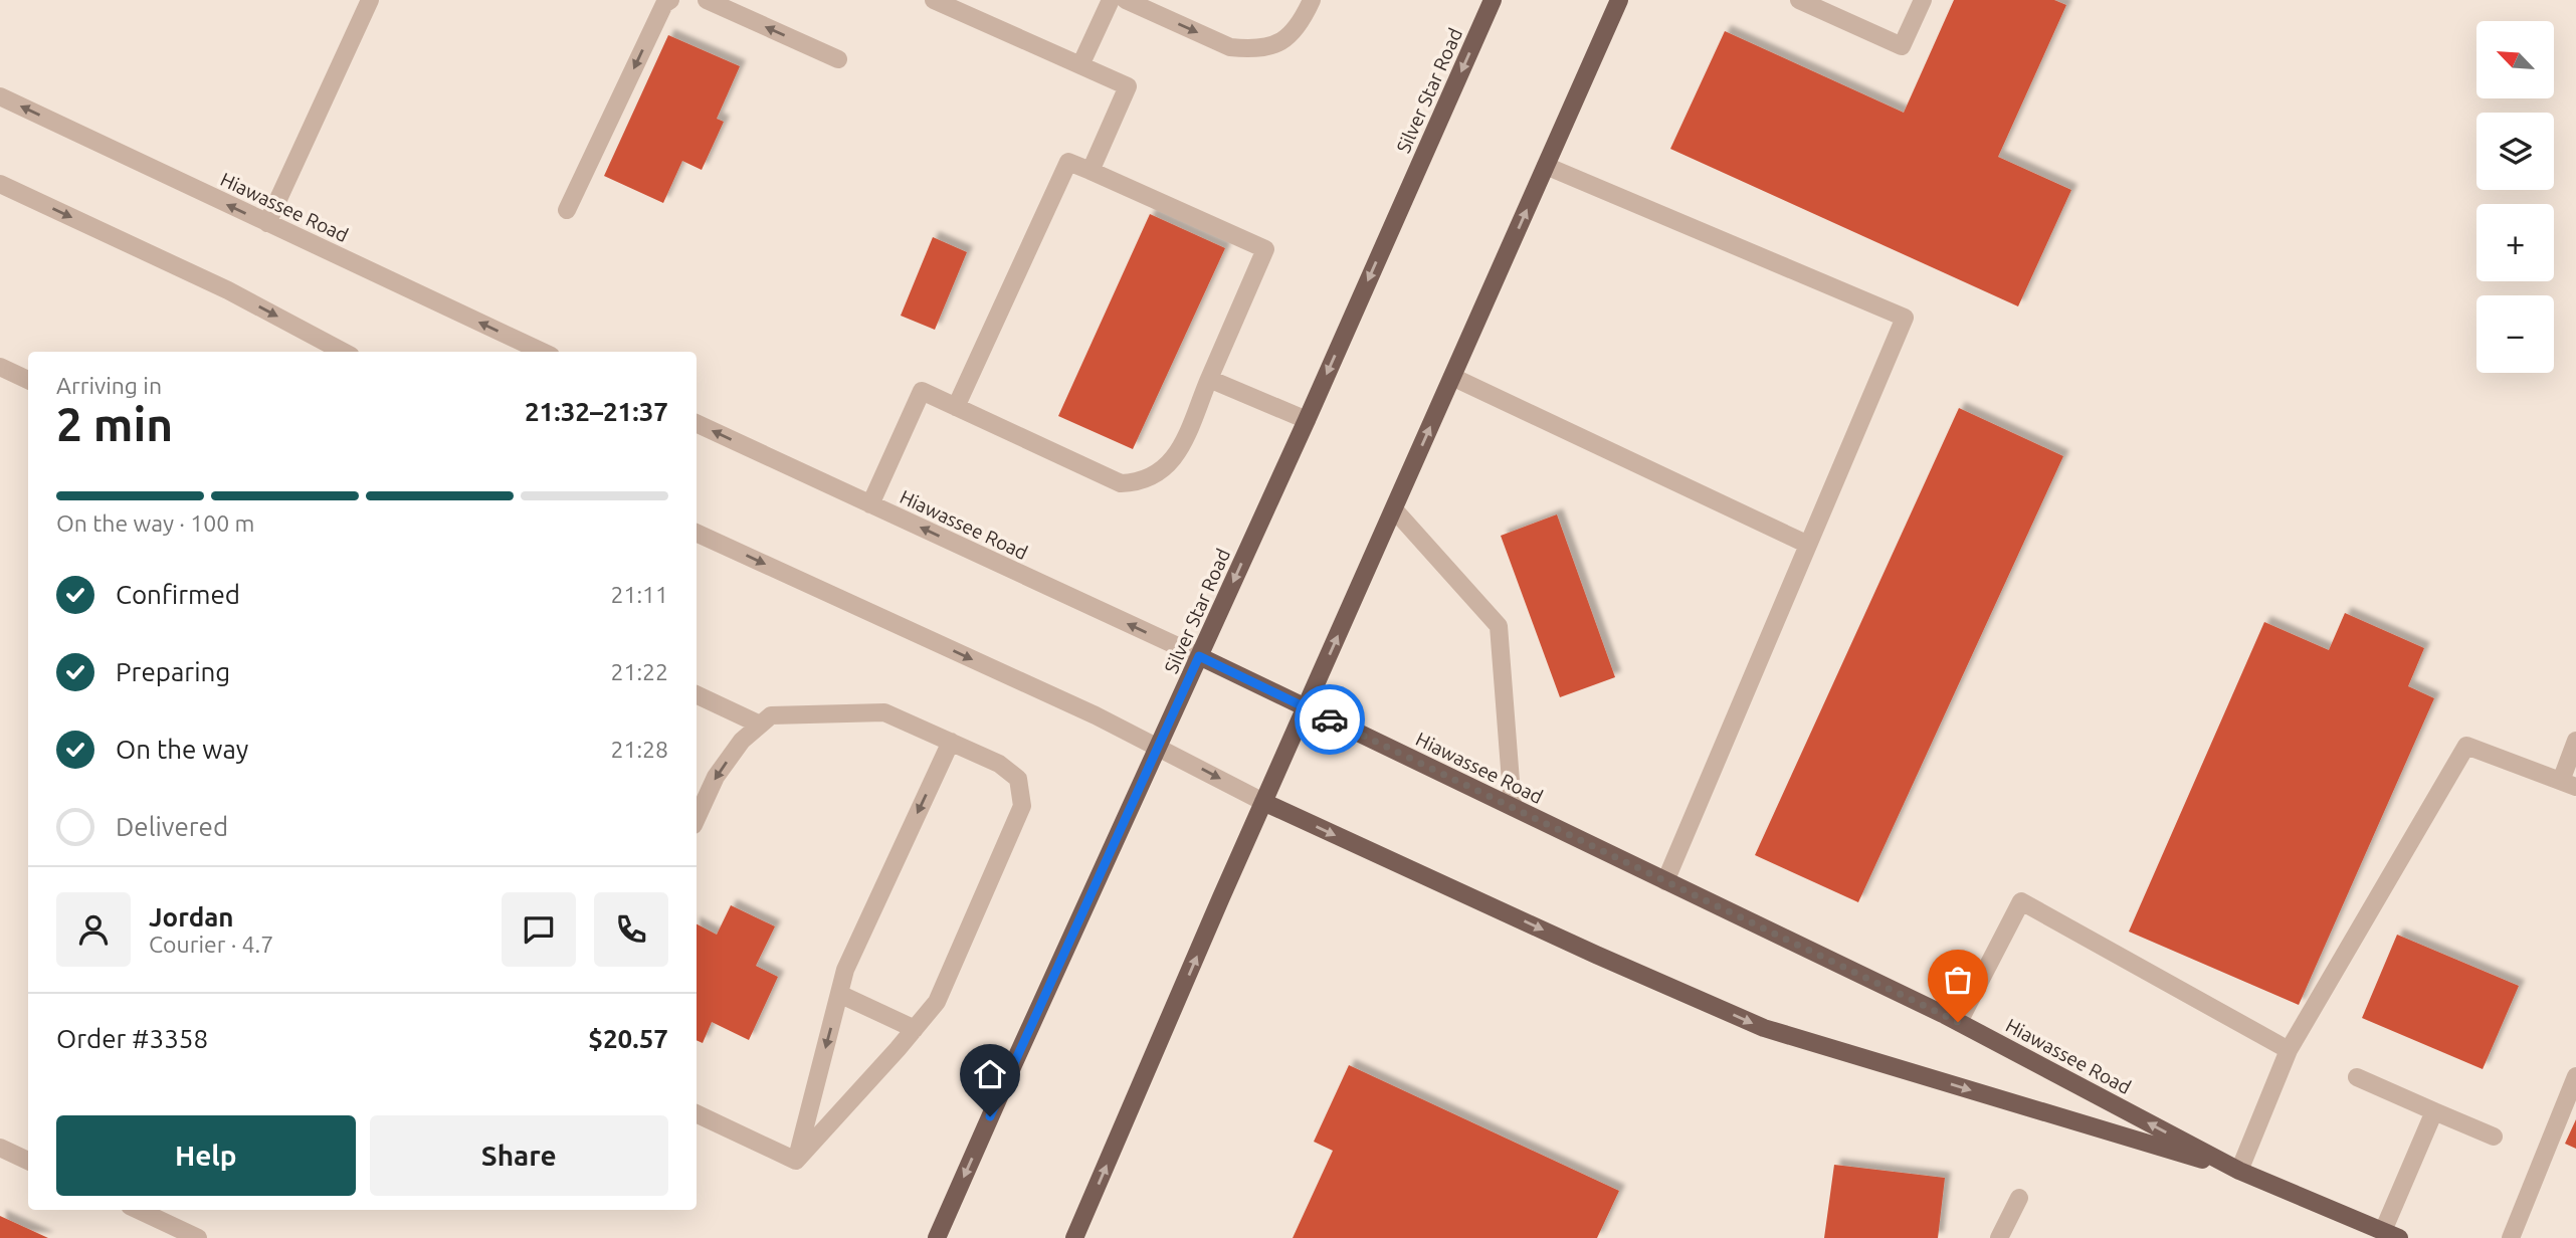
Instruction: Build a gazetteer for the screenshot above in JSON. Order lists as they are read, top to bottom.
{
  "streets": {
    "main road": ["Silver Star Road", "Hiawassee Road"]
  },
  "crossings": [
    ["Silver Star Road", "Hiawassee Road"]
  ],
  "north": "top left",
  "page": {
    "map_buttons": ["+", "−"],
    "heading": ["2 min", "Arriving in", "21:32–21:37"],
    "panel": [
      "Jordan",
      "Courier · 4.7",
      "Order #3358",
      "$20.57"
    ],
    "bar": "On the way · 100 m",
    "list": [
      ["Confirmed", "21:11"],
      ["Preparing", "21:22"],
      ["On the way", "21:28"],
      "Delivered"
    ],
    "buttons": ["Help", "Share"]
  }
}
